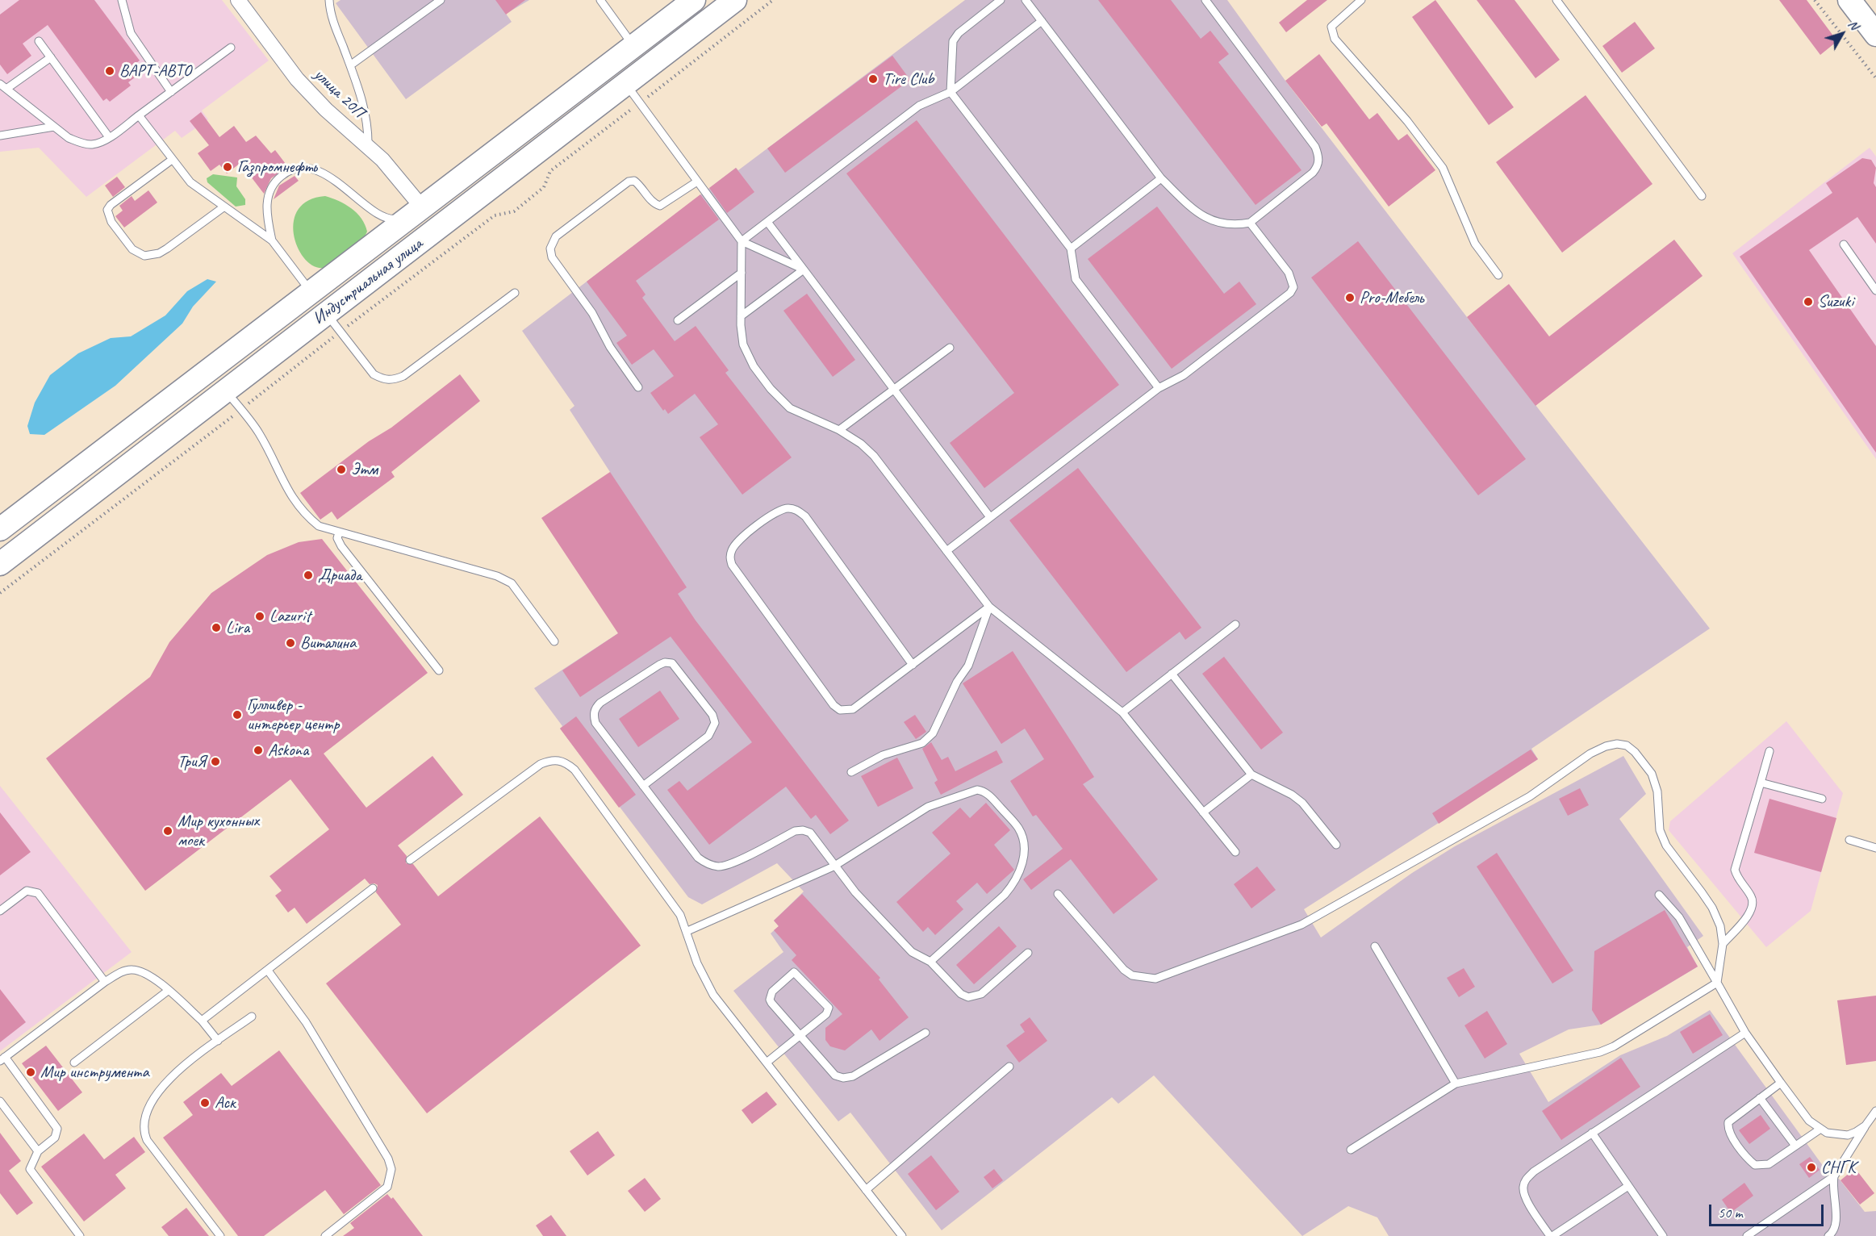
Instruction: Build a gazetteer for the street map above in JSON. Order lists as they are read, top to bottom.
{
  "streets": {
    "main road": ["Индустриальная улица"],
    "street": ["улица 20П"]
  },
  "crossings": [
    ["улица 20П", "Индустриальная улица"]
  ],
  "places": [
    "ВАРТ-АВТО",
    "Tire Club",
    "Газпромнефть",
    "Pro-Мебель",
    "Suzuki",
    "Этм",
    "Дриада",
    "Lazurit",
    "Lira",
    "Виталина",
    "Гулливер - интерьер центр",
    "Askona",
    "ТриЯ",
    "Мир кухонных моек",
    "Мир инструмента",
    "Аск",
    "СНГК"
  ],
  "scale_bar": "50 m",
  "north": "top right"
}
